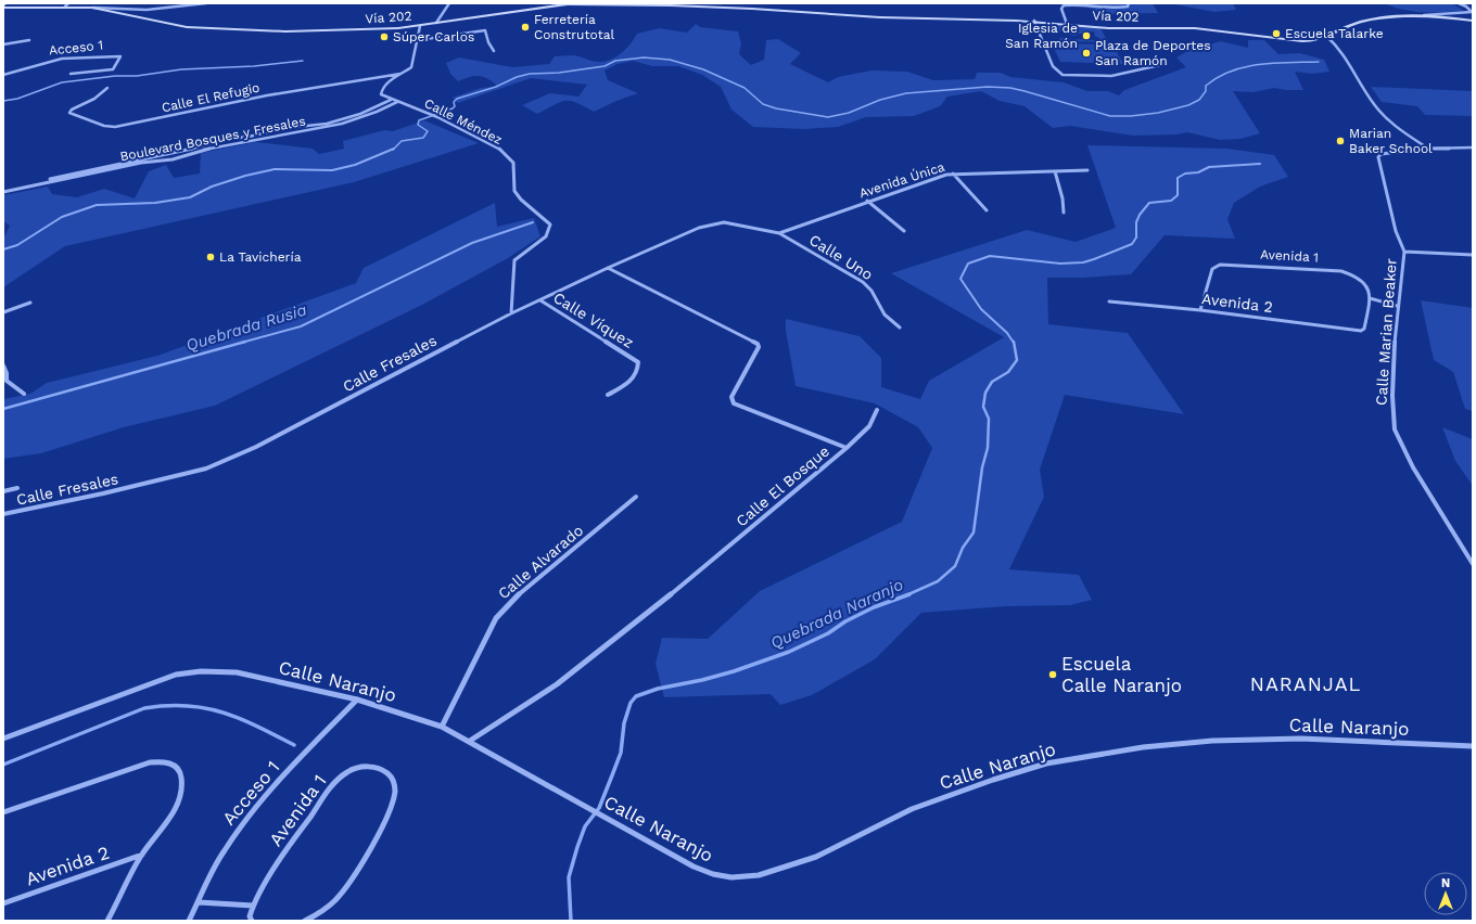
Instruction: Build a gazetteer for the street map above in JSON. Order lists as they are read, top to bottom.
{
  "streets": {
    "main road": ["Vía 202"],
    "street": [
      "Acceso 1",
      "Calle El Refugio",
      "Calle Méndez",
      "Boulevard Bosques y Fresales",
      "Avenida Única",
      "Avenida 1",
      "Calle Uno",
      "Avenida 2",
      "Calle Víquez",
      "Calle Marian Beaker",
      "Calle Fresales",
      "Calle El Bosque",
      "Calle Alvarado",
      "Calle Naranjo"
    ]
  },
  "crossings": [
    ["Acceso 1", "Calle Naranjo"],
    ["Calle Méndez", "Boulevard Bosques y Fresales"],
    ["Calle Méndez", "Calle Fresales"],
    ["Avenida Única", "Calle Uno"],
    ["Avenida Única", "Calle Fresales"],
    ["Avenida 1", "Avenida 2"],
    ["Calle Uno", "Calle Fresales"],
    ["Calle Víquez", "Calle Fresales"],
    ["Calle Fresales", "Calle El Bosque"],
    ["Calle El Bosque", "Calle Naranjo"],
    ["Calle Alvarado", "Calle Naranjo"]
  ],
  "districts": ["NARANJAL"],
  "water": ["Quebrada Rusia", "Quebrada Naranjo"],
  "places": [
    "Ferretería Construtotal",
    "Escuela Talarke",
    "Iglesia de San Ramón",
    "Súper Carlos",
    "Plaza de Deportes San Ramón",
    "Marian Baker School",
    "La Tavichería",
    "Escuela Calle Naranjo"
  ],
  "north": "top"
}
